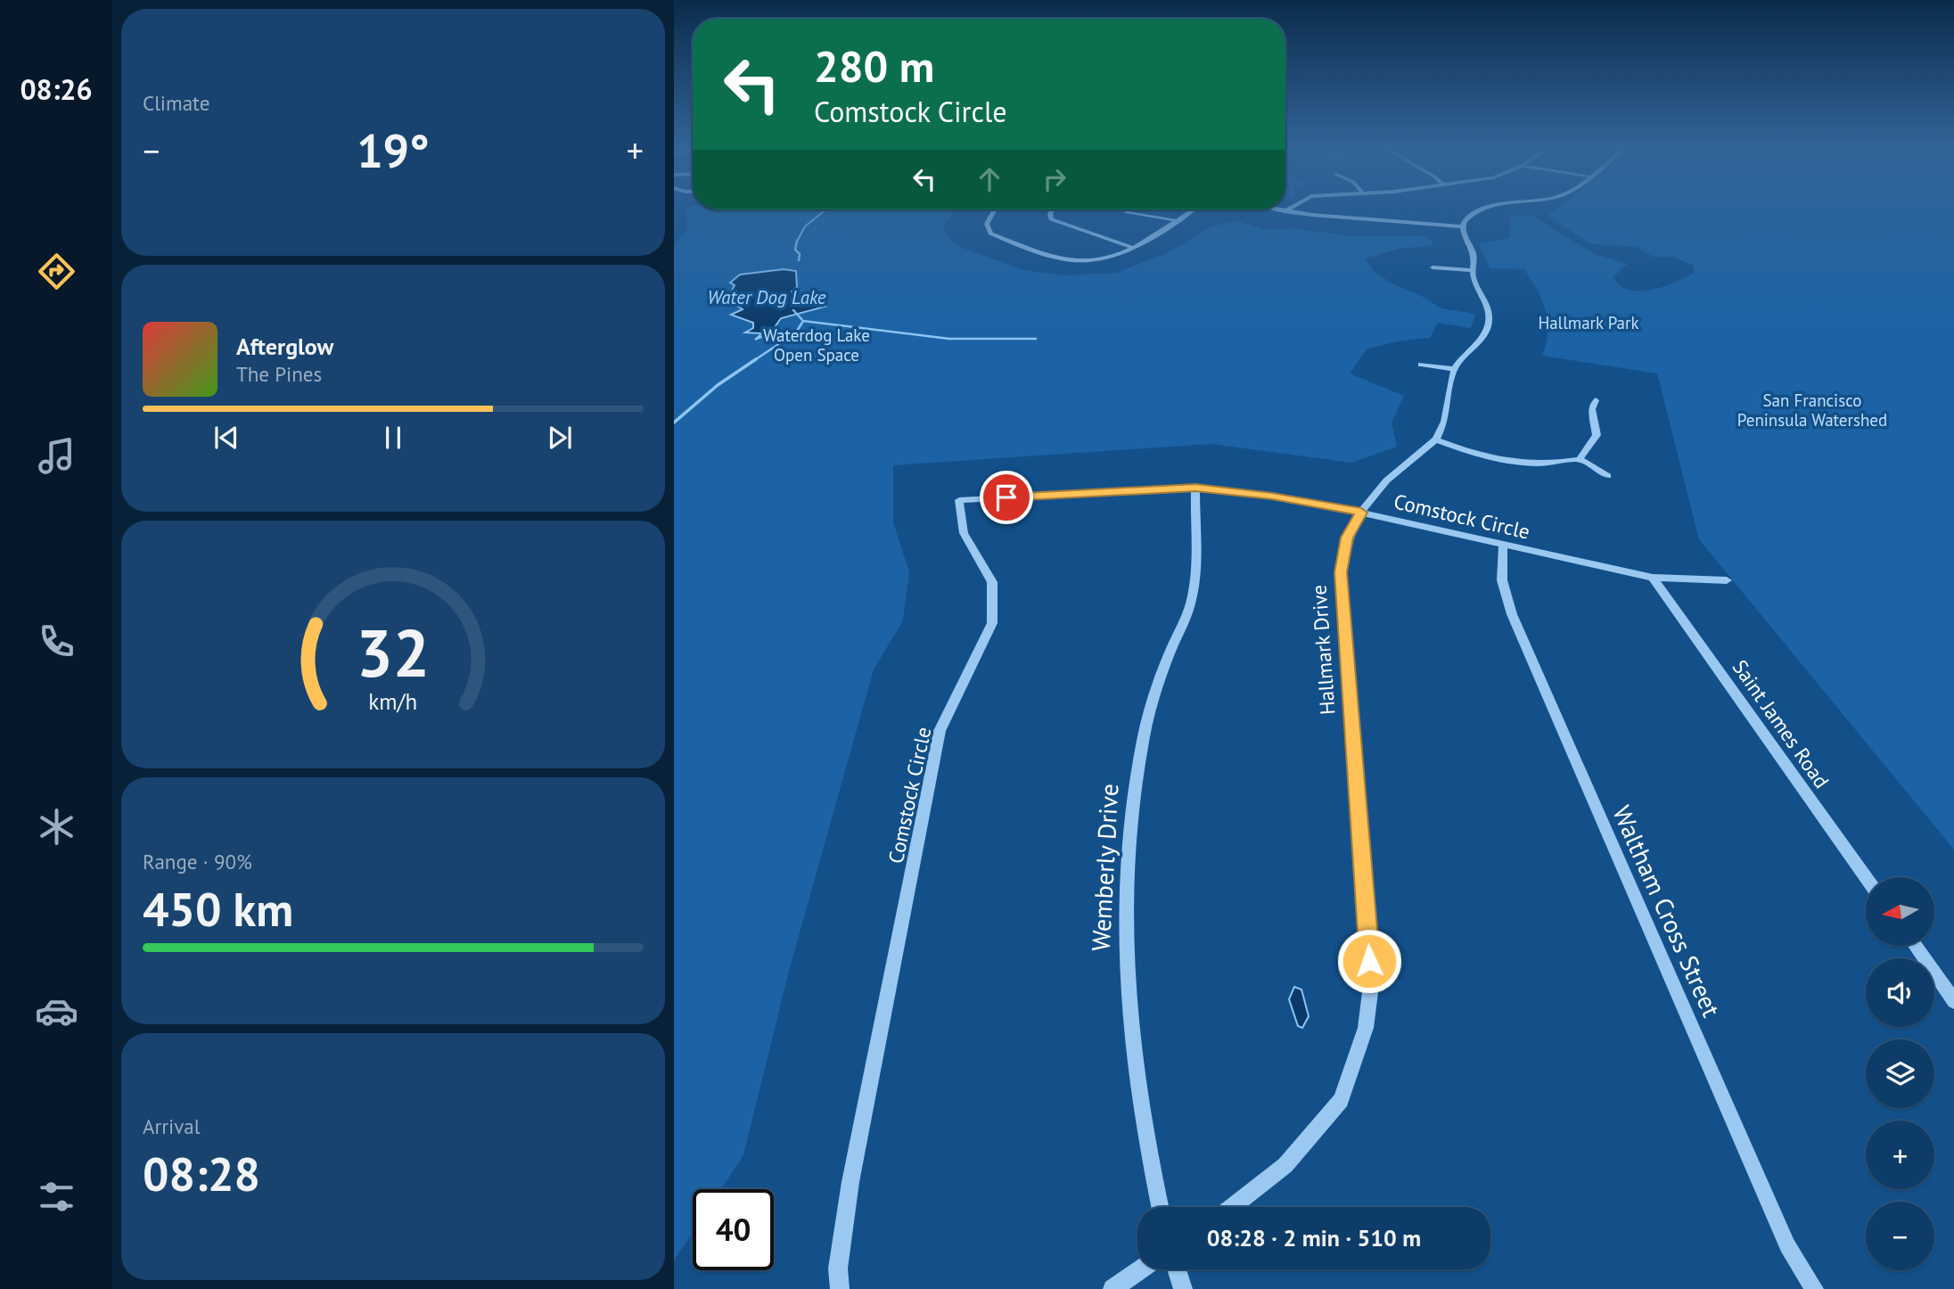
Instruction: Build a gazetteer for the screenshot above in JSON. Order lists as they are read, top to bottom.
{
  "streets": {
    "street": [
      "Comstock Circle",
      "Hallmark Drive",
      "Saint James Road",
      "Wemberly Drive",
      "Waltham Cross Street"
    ]
  },
  "crossings": [
    ["Comstock Circle", "Hallmark Drive"],
    ["Comstock Circle", "Saint James Road"],
    ["Comstock Circle", "Wemberly Drive"],
    ["Comstock Circle", "Waltham Cross Street"]
  ],
  "water": ["Water Dog Lake"],
  "parks": ["Hallmark Park", "Waterdog Lake Open Space", "San Francisco Peninsula Watershed"],
  "north": "left",
  "page": {
    "tabs": "08:26",
    "tile": [
      "Climate",
      ["Range · 90%", "450 km"],
      ["Arrival", "08:28"]
    ],
    "turn": ["280 m", "Comstock Circle"],
    "heat": ["−", "19°", "+"],
    "song": ["Afterglow", "The Pines"],
    "map_buttons": ["+", "−"],
    "limit": "40",
    "trip": "08:28 · 2 min · 510 m",
    "gauge": ["32", "km/h"]
  }
}
